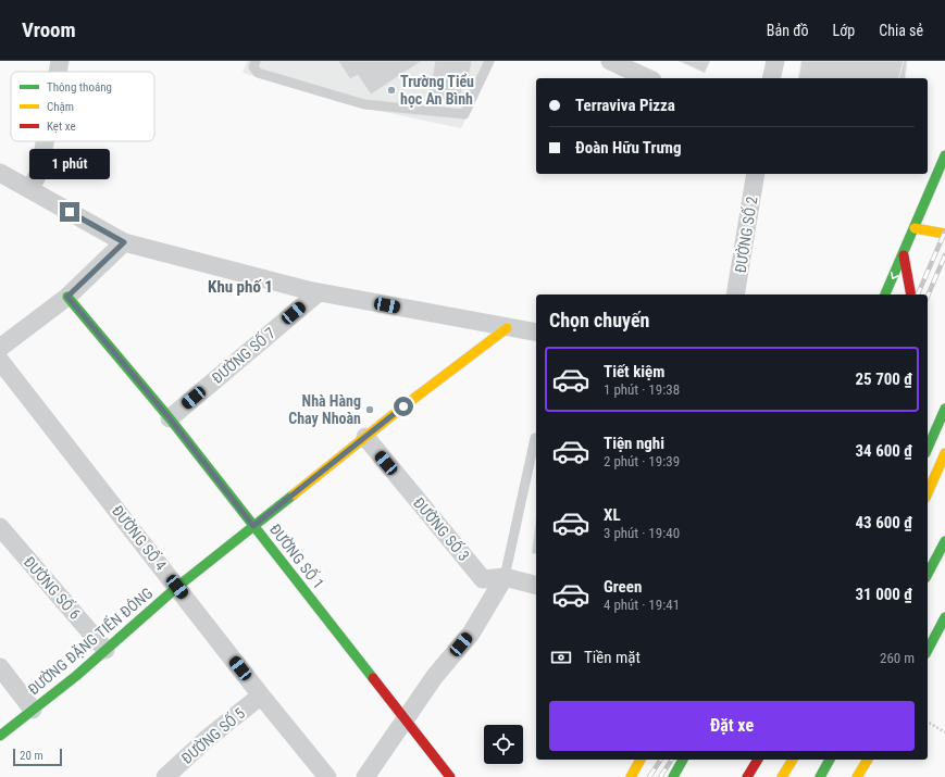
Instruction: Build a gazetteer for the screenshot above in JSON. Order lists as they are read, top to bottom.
{
  "streets": {
    "main road": ["ĐƯỜNG SỐ 1", "ĐƯỜNG ĐẶNG TIẾN ĐÔNG"],
    "street": [
      "ĐƯỜNG SỐ 2",
      "ĐƯỜNG SỐ 7",
      "ĐƯỜNG SỐ 3",
      "ĐƯỜNG SỐ 4",
      "ĐƯỜNG SỐ 6",
      "ĐƯỜNG SỐ 5"
    ]
  },
  "crossings": [
    ["ĐƯỜNG SỐ 7", "ĐƯỜNG SỐ 1"],
    ["ĐƯỜNG SỐ 3", "ĐƯỜNG ĐẶNG TIẾN ĐÔNG"],
    ["ĐƯỜNG SỐ 4", "ĐƯỜNG ĐẶNG TIẾN ĐÔNG"],
    ["ĐƯỜNG SỐ 4", "ĐƯỜNG SỐ 5"],
    ["ĐƯỜNG SỐ 1", "ĐƯỜNG ĐẶNG TIẾN ĐÔNG"],
    ["ĐƯỜNG SỐ 6", "ĐƯỜNG ĐẶNG TIẾN ĐÔNG"]
  ],
  "districts": ["Khu phố 1"],
  "places": ["Trường Tiểu học An Bình", "Nhà Hàng Chay Nhoàn"],
  "legend": ["Thông thoáng", "Chậm", "Kẹt xe"],
  "scale_bar": "20 m",
  "page": {
    "header": "Vroom",
    "nav": ["Bản đồ", "Lớp", "Chia sẻ"],
    "banner": ["Terraviva Pizza", "Đoàn Hữu Trưng"],
    "bubble": "1 phút",
    "heading": "Chọn chuyến",
    "list": [
      {
        "name": "Tiết kiệm",
        "note": "1 phút · 19:38",
        "value": "25 700 ₫"
      },
      {
        "name": "Tiện nghi",
        "note": "2 phút · 19:39",
        "value": "34 600 ₫"
      },
      {
        "name": "XL",
        "note": "3 phút · 19:40",
        "value": "43 600 ₫"
      },
      {
        "name": "Green",
        "note": "4 phút · 19:41",
        "value": "31 000 ₫"
      }
    ],
    "pay": ["Tiền mặt", "260 m"],
    "buttons": "Đặt xe",
    "scale": "20 m"
  }
}
